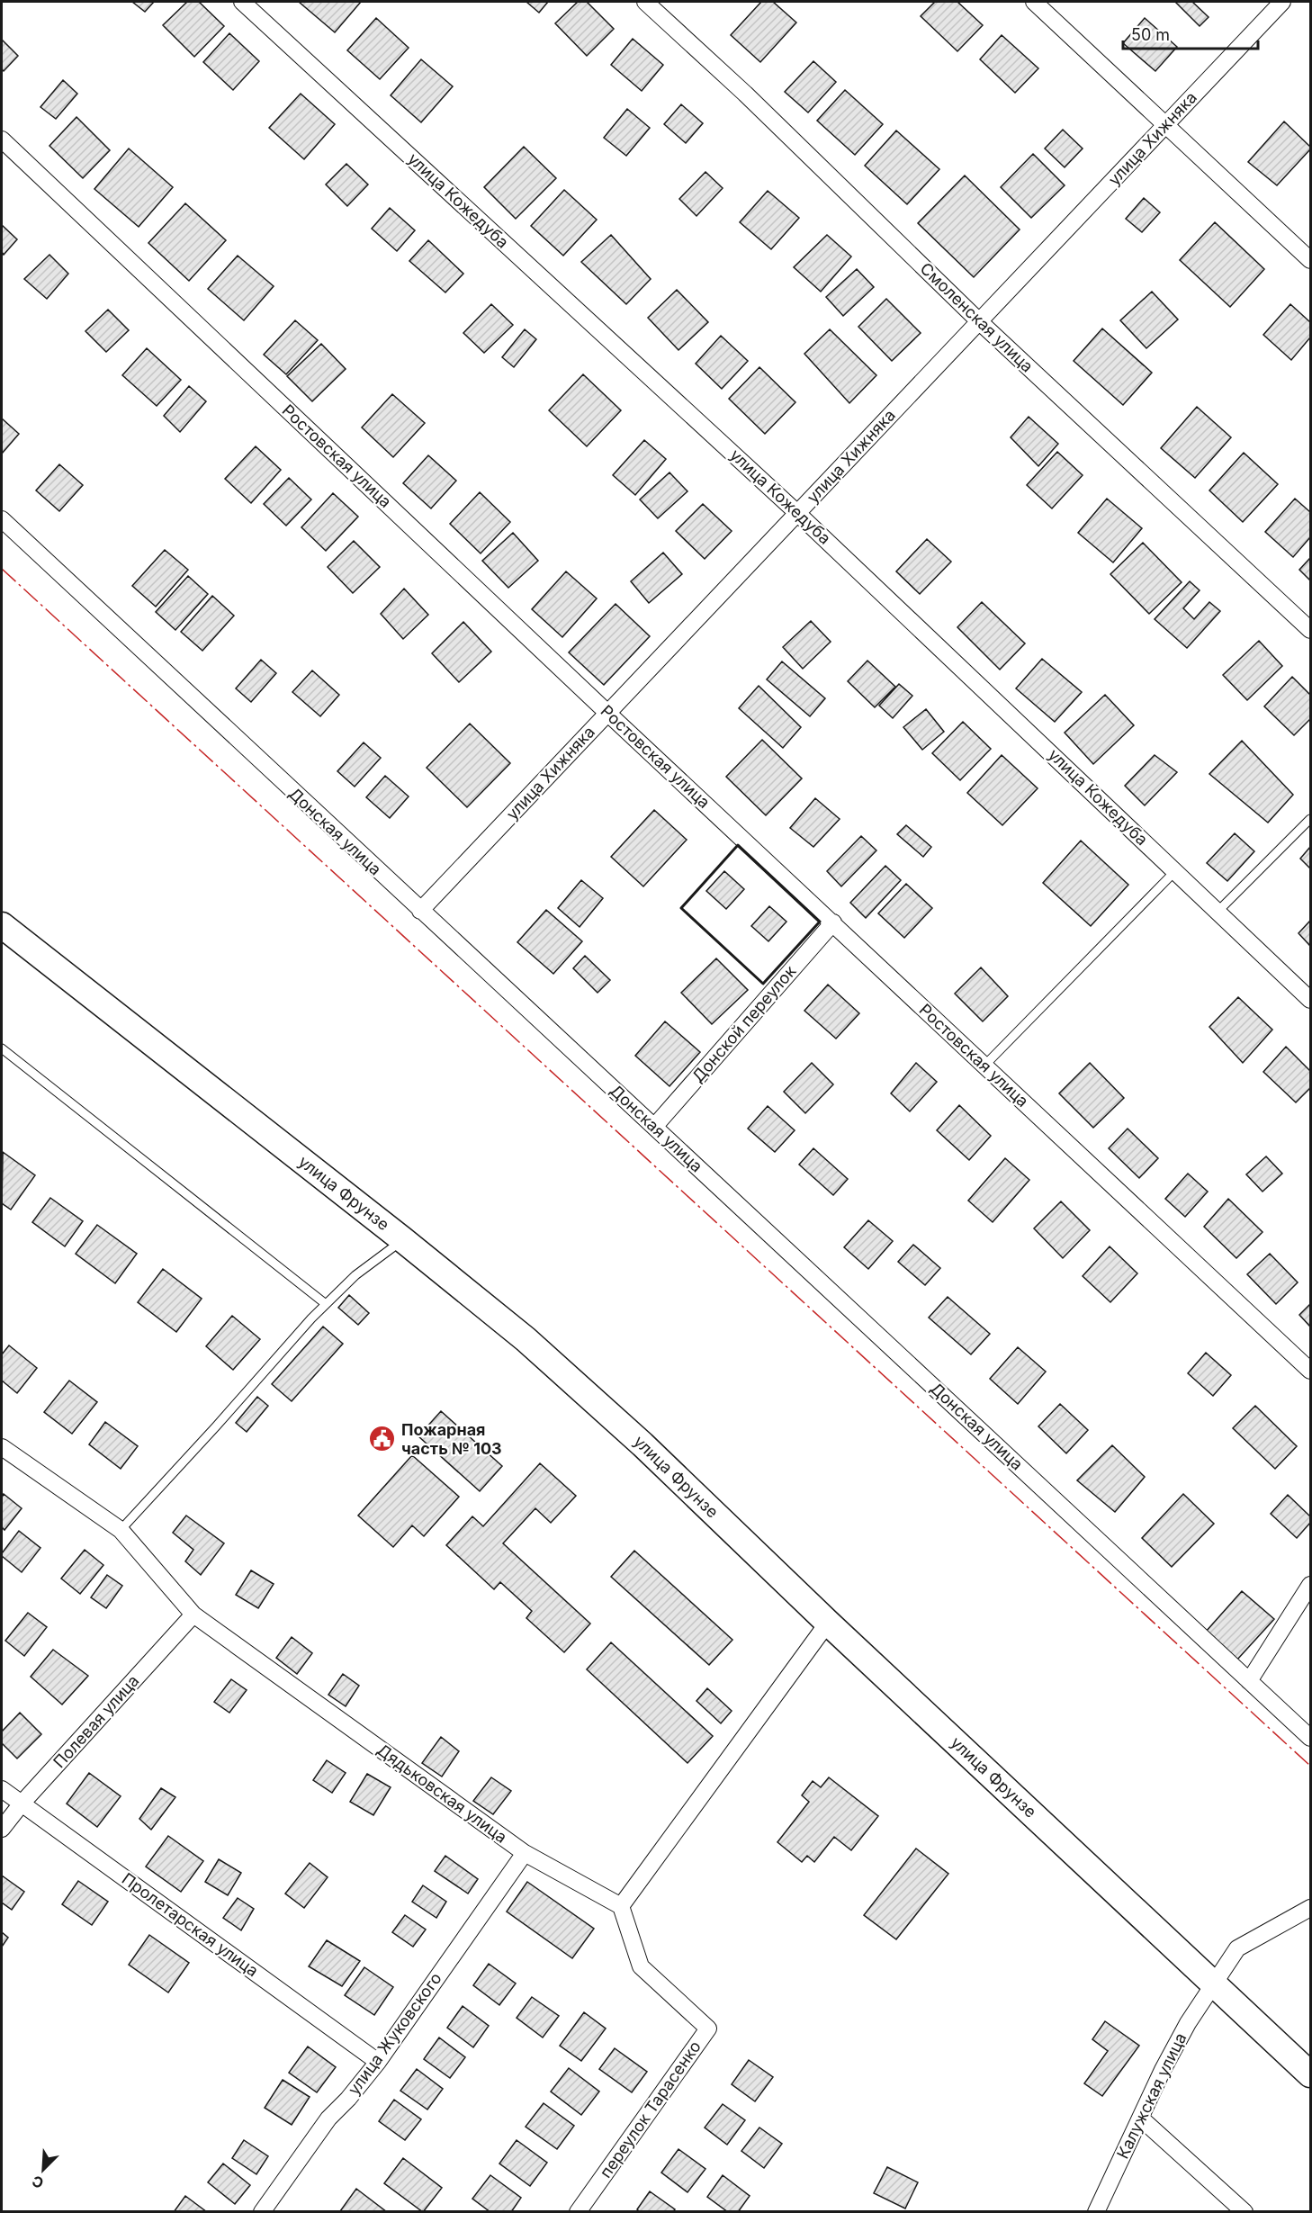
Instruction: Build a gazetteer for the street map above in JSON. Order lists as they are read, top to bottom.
{
  "streets": {
    "main road": ["улица Фрунзе"],
    "street": [
      "улица Хижняка",
      "улица Кожедуба",
      "Смоленская улица",
      "Ростовская улица",
      "Донская улица",
      "Донской переулок",
      "Полевая улица",
      "Дядьковская улица",
      "Пролетарская улица",
      "улица Жуковского",
      "Калужская улица",
      "переулок Тарасенко"
    ]
  },
  "crossings": [
    ["улица Хижняка", "улица Кожедуба"],
    ["улица Хижняка", "Смоленская улица"],
    ["улица Хижняка", "Ростовская улица"],
    ["улица Хижняка", "Донская улица"],
    ["Ростовская улица", "Донской переулок"],
    ["Донская улица", "Донской переулок"],
    ["улица Фрунзе", "Калужская улица"],
    ["Полевая улица", "Дядьковская улица"],
    ["Полевая улица", "Пролетарская улица"],
    ["Дядьковская улица", "улица Жуковского"],
    ["Дядьковская улица", "переулок Тарасенко"],
    ["Пролетарская улица", "улица Жуковского"]
  ],
  "places": {
    "public building": ["Пожарная часть № 103"]
  },
  "scale_bar": "50 m",
  "north": "bottom left"
}
